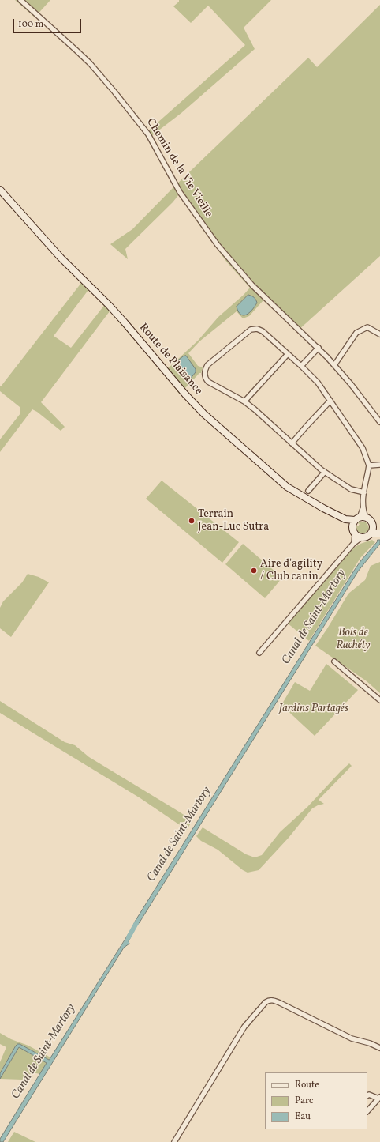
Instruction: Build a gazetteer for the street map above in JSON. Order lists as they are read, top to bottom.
{
  "streets": {
    "main road": ["Route de Plaisance"],
    "street": ["Chemin de la Vie Vieille"]
  },
  "water": ["Canal de Saint-Martory"],
  "parks": ["Bois de Rachéty", "Jardins Partagés"],
  "places": ["Terrain Jean-Luc Sutra", "Aire d'agility / Club canin"],
  "legend": ["Route", "Parc", "Eau"],
  "scale_bar": "100 m"
}
